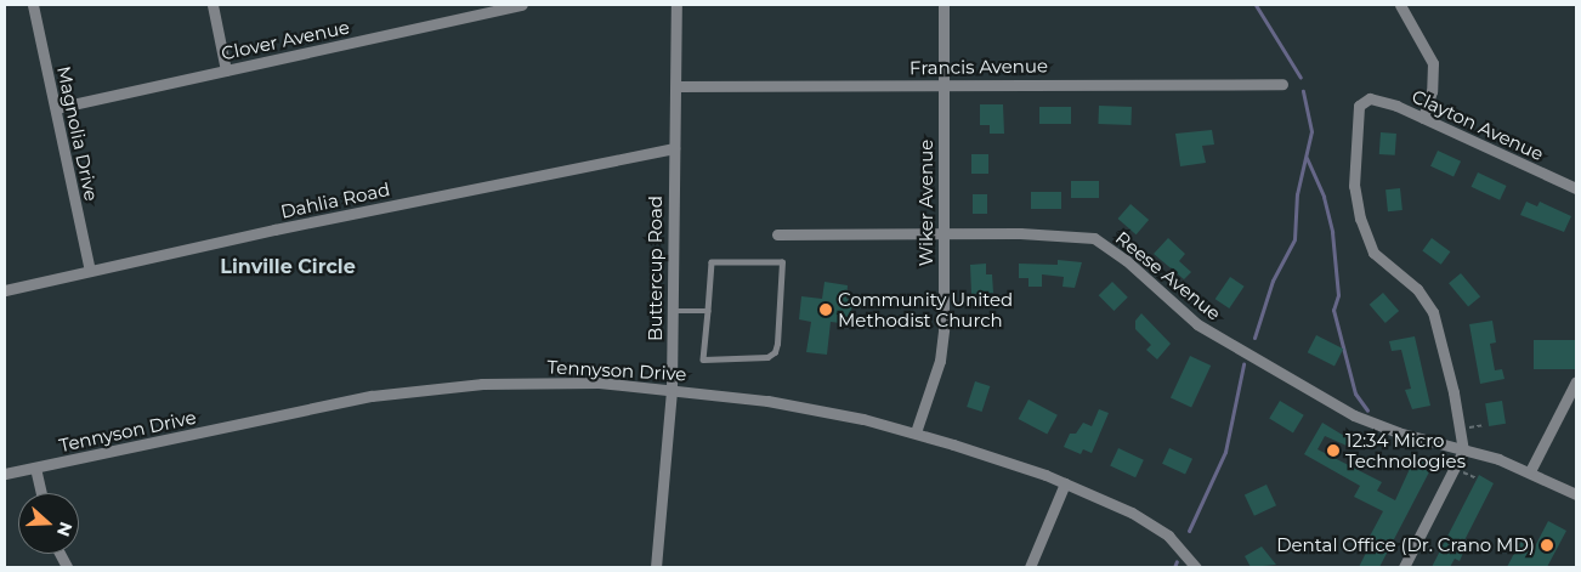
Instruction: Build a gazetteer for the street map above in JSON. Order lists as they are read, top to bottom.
{
  "streets": {
    "street": [
      "Clover Avenue",
      "Francis Avenue",
      "Clayton Avenue",
      "Magnolia Drive",
      "Dahlia Road",
      "Wiker Avenue",
      "Buttercup Road",
      "Reese Avenue",
      "Tennyson Drive"
    ]
  },
  "crossings": [
    ["Clover Avenue", "Magnolia Drive"],
    ["Francis Avenue", "Wiker Avenue"],
    ["Francis Avenue", "Buttercup Road"],
    ["Clayton Avenue", "Reese Avenue"],
    ["Magnolia Drive", "Dahlia Road"],
    ["Dahlia Road", "Buttercup Road"],
    ["Wiker Avenue", "Reese Avenue"],
    ["Wiker Avenue", "Tennyson Drive"],
    ["Buttercup Road", "Tennyson Drive"]
  ],
  "districts": ["Linville Circle"],
  "places": ["Community United Methodist Church", "12:34 Micro Technologies", "Dental Office (Dr. Crano MD)"],
  "north": "right"
}
